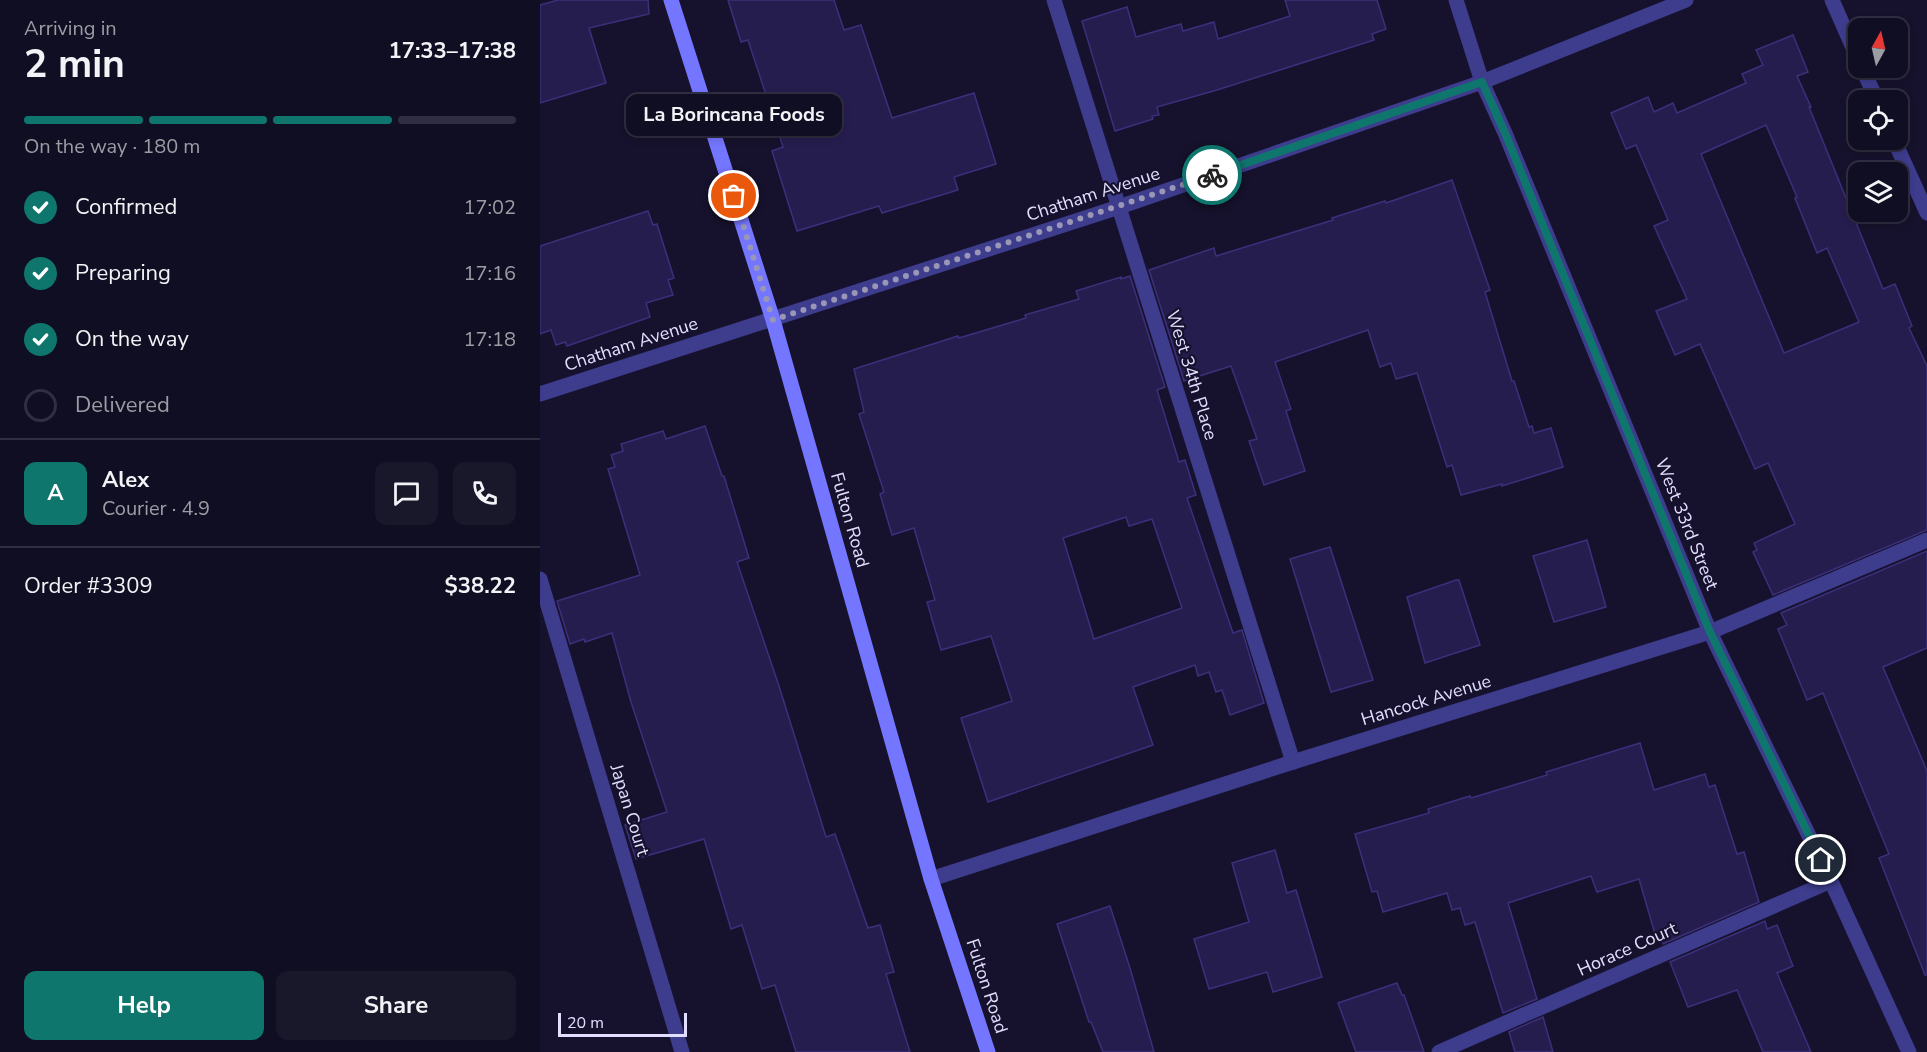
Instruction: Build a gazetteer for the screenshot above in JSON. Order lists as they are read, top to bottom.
{
  "streets": {
    "main road": ["Fulton Road"],
    "street": [
      "Chatham Avenue",
      "West 34th Place",
      "West 33rd Street",
      "Hancock Avenue",
      "Japan Court",
      "Horace Court"
    ]
  },
  "crossings": [
    ["Chatham Avenue", "West 34th Place"],
    ["Chatham Avenue", "Fulton Road"],
    ["Chatham Avenue", "West 33rd Street"],
    ["West 34th Place", "Hancock Avenue"],
    ["Fulton Road", "Hancock Avenue"],
    ["West 33rd Street", "Hancock Avenue"],
    ["West 33rd Street", "Horace Court"]
  ],
  "places": ["La Borincana Foods"],
  "scale_bar": "20 m",
  "north": "top",
  "page": {
    "heading": ["2 min", "Arriving in", "17:33–17:38"],
    "panel": [
      "Alex",
      "Courier · 4.9",
      "Order #3309",
      "$38.22"
    ],
    "bubble": "La Borincana Foods",
    "bar": "On the way · 180 m",
    "list": [
      ["Confirmed", "17:02"],
      ["Preparing", "17:16"],
      ["On the way", "17:18"],
      "Delivered"
    ],
    "round": "A",
    "buttons": ["Help", "Share"],
    "scale": "20 m"
  }
}
